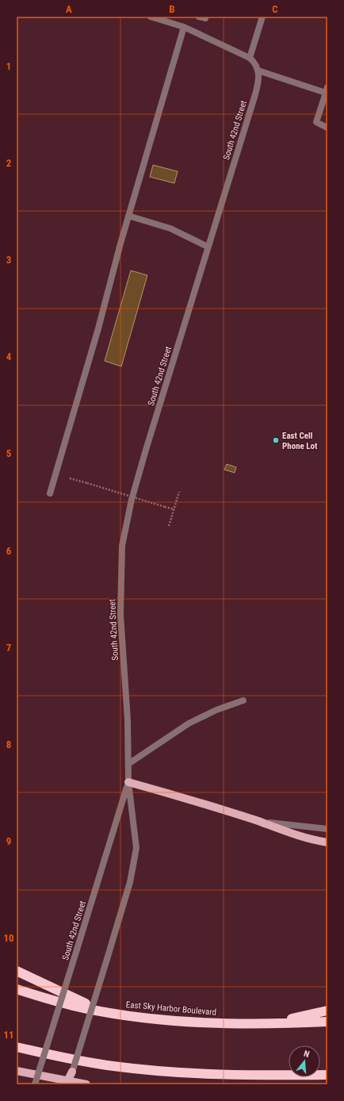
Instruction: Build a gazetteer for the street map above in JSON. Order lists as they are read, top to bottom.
{
  "streets": {
    "highway": ["East Sky Harbor Boulevard"],
    "street": ["South 42nd Street"]
  },
  "places": ["East Cell Phone Lot"],
  "north": "top",
  "grid": {
    "columns": ["A", "B", "C"],
    "rows": [
      "1",
      "2",
      "3",
      "4",
      "5",
      "6",
      "7",
      "8",
      "9",
      "10",
      "11"
    ]
  }
}
